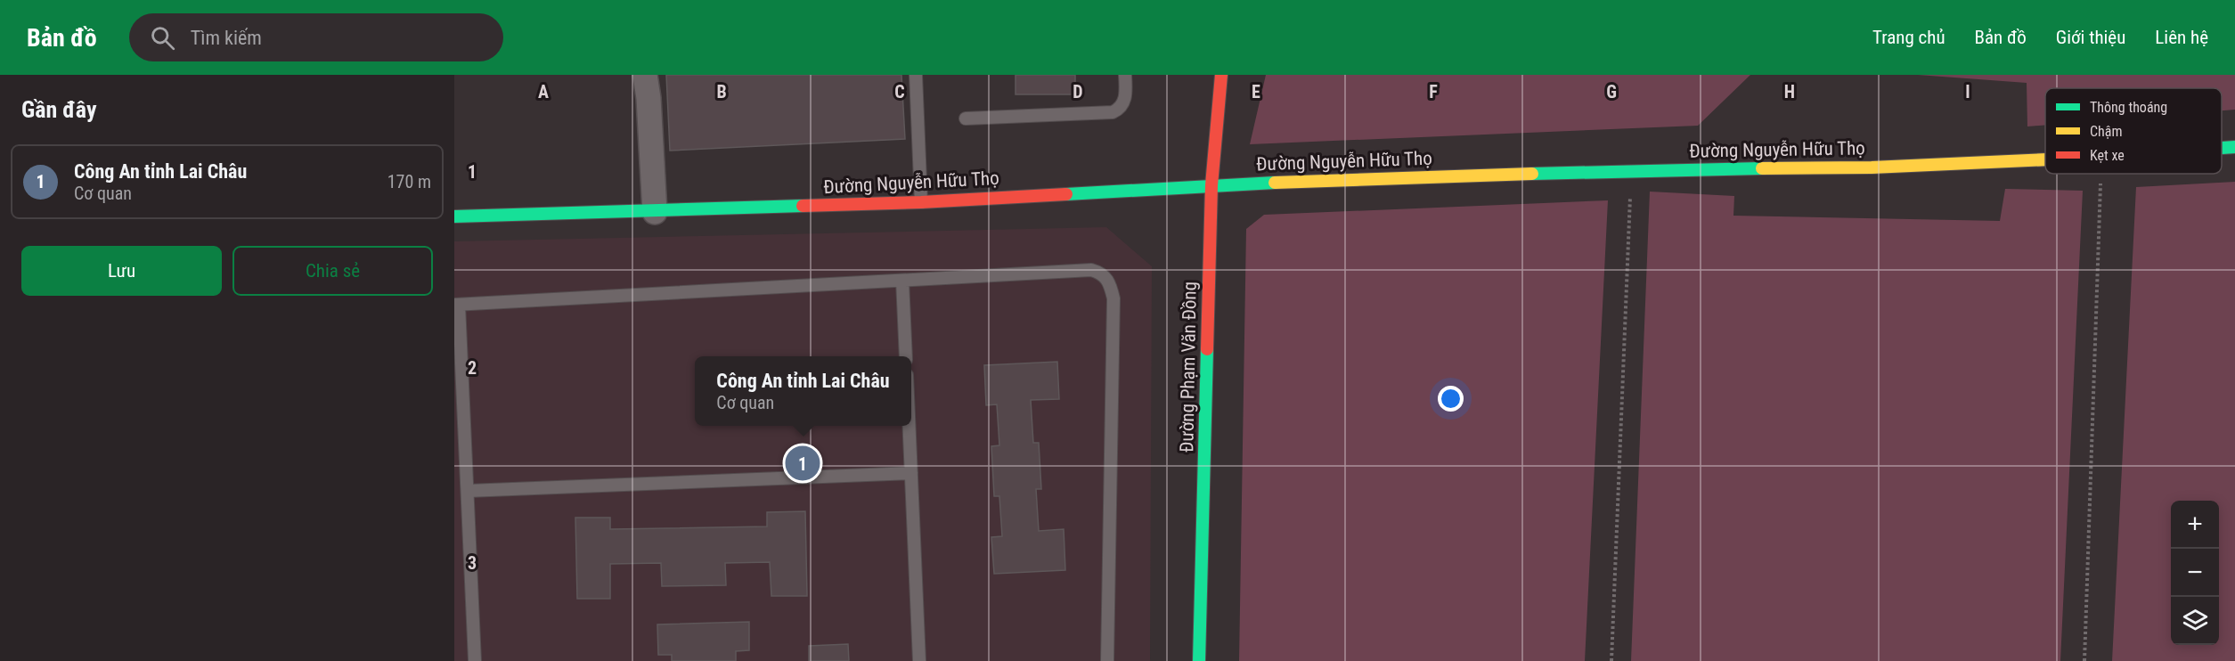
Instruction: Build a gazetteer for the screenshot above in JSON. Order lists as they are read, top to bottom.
{
  "streets": {
    "street": ["Đường Nguyễn Hữu Thọ", "Đường Phạm Văn Đồng"]
  },
  "crossings": [
    ["Đường Nguyễn Hữu Thọ", "Đường Phạm Văn Đồng"]
  ],
  "legend": ["Thông thoáng", "Chậm", "Kẹt xe"],
  "page": {
    "header": "Bản đồ",
    "search": "Tìm kiếm",
    "nav": [
      "Trang chủ",
      "Bản đồ",
      "Giới thiệu",
      "Liên hệ"
    ],
    "heading": "Gần đây",
    "list": [
      {
        "mark": "1",
        "name": "Công An tỉnh Lai Châu",
        "note": "Cơ quan",
        "value": "170 m"
      }
    ],
    "buttons": ["Lưu", "Chia sẻ"],
    "popup": ["Công An tỉnh Lai Châu", "Cơ quan"],
    "pins": "1",
    "map_buttons": ["+", "−"]
  },
  "grid": {
    "columns": [
      "A",
      "B",
      "C",
      "D",
      "E",
      "F",
      "G",
      "H",
      "I"
    ],
    "rows": ["1", "2", "3"]
  }
}
